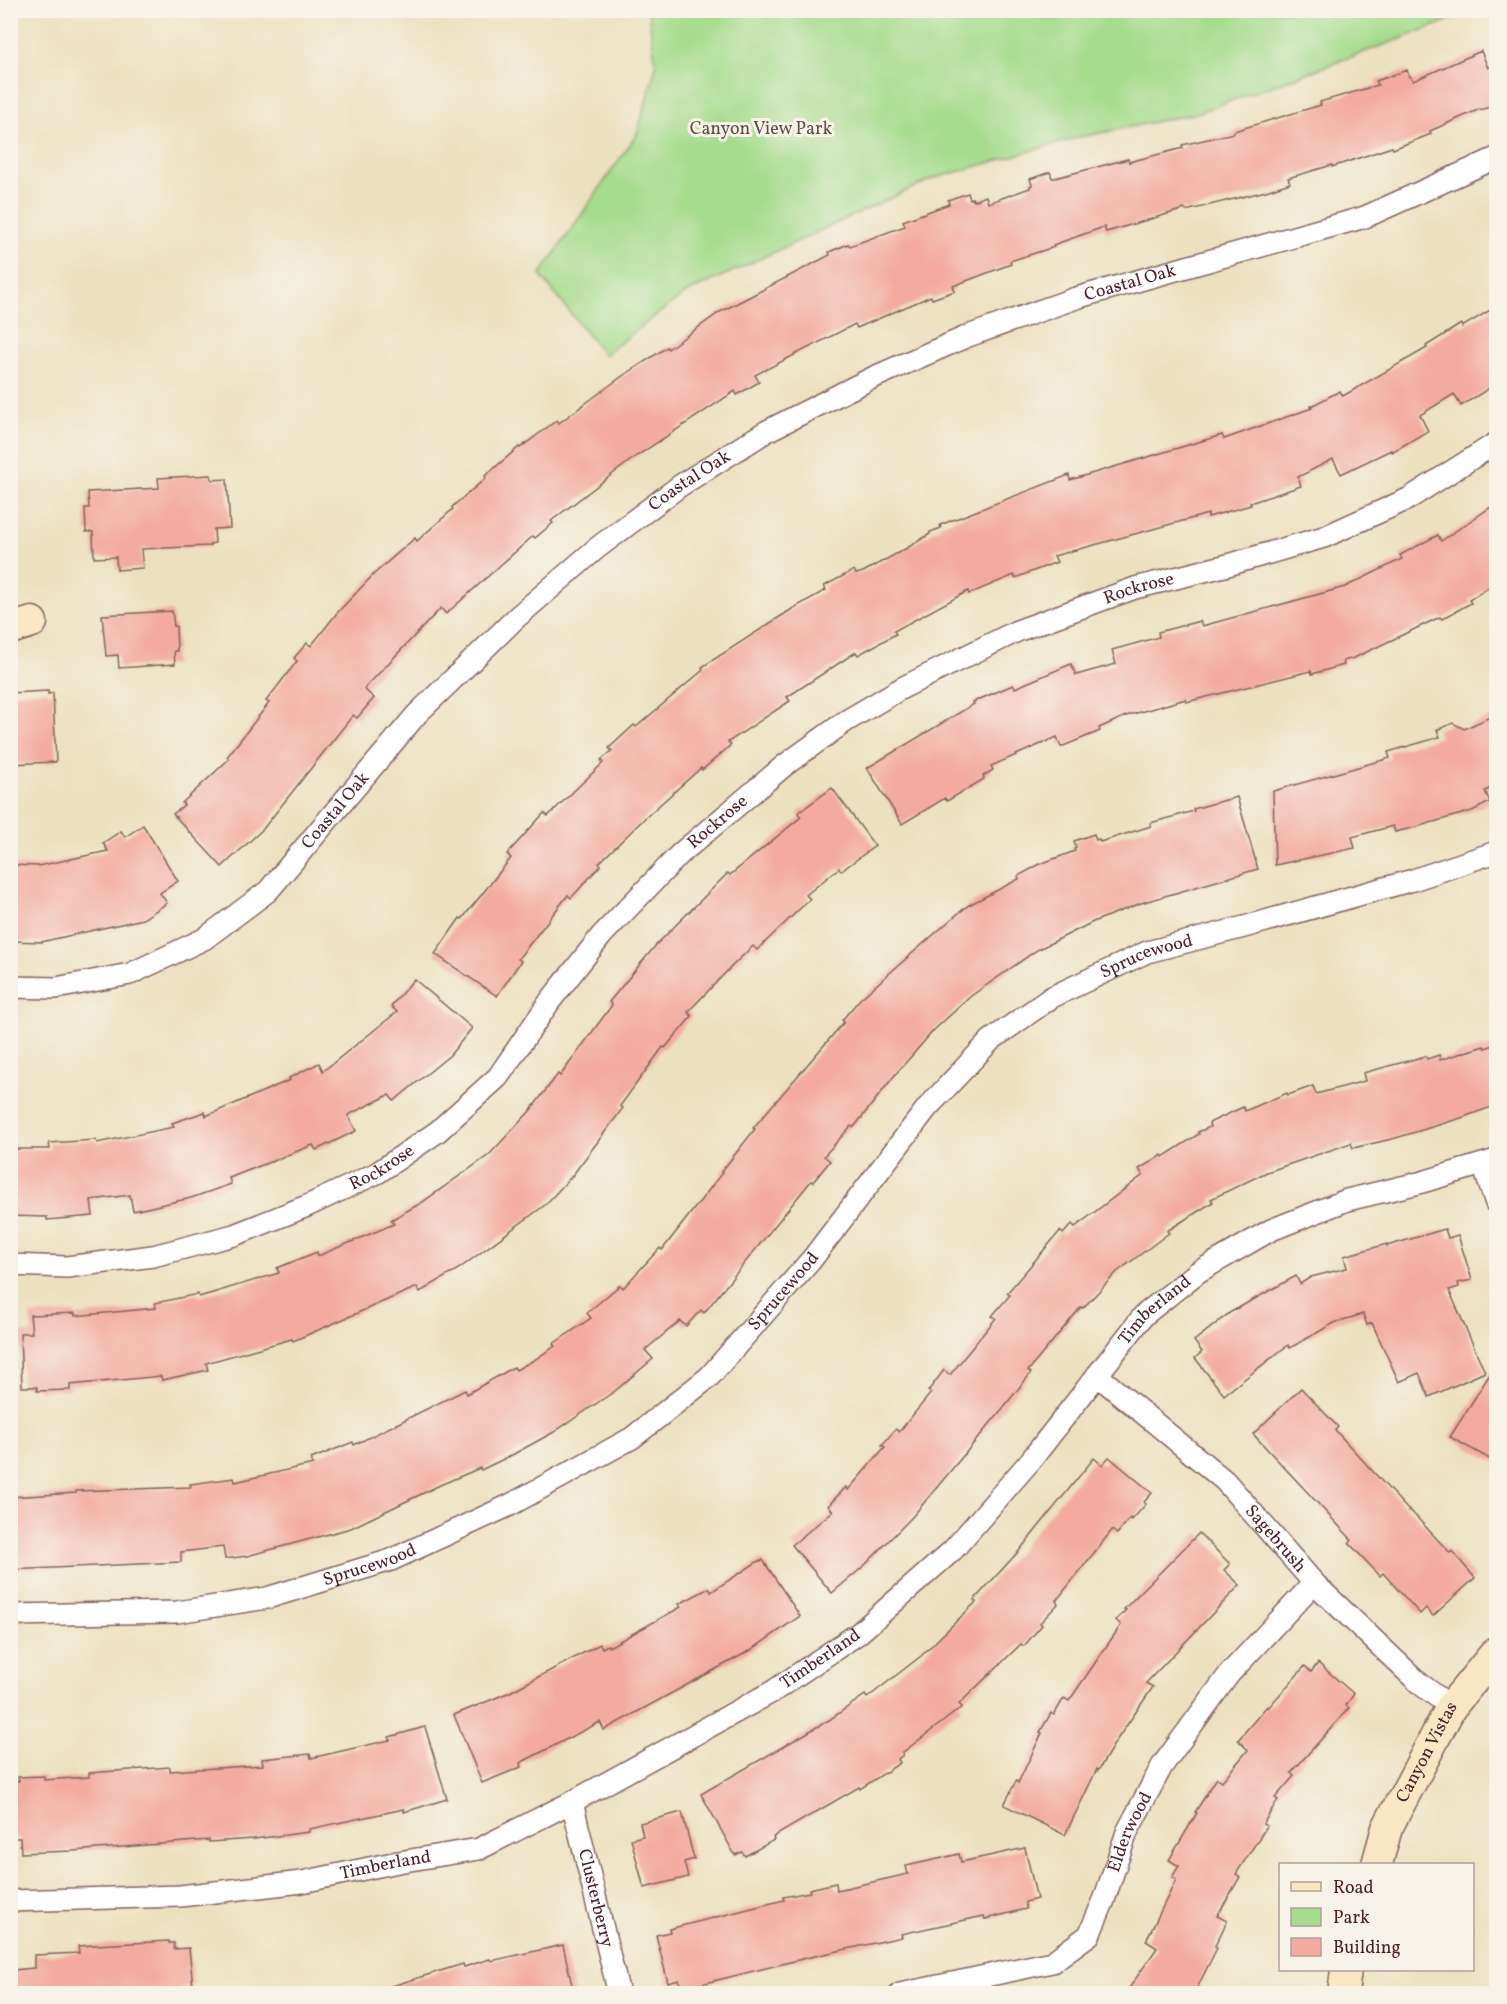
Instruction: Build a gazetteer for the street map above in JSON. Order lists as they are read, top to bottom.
{
  "streets": {
    "street": [
      "Coastal Oak",
      "Rockrose",
      "Sprucewood",
      "Timberland",
      "Sagebrush",
      "Canyon Vistas",
      "Elderwood",
      "Clusterberry"
    ]
  },
  "crossings": [
    ["Timberland", "Sagebrush"],
    ["Timberland", "Clusterberry"],
    ["Sagebrush", "Canyon Vistas"],
    ["Sagebrush", "Elderwood"]
  ],
  "parks": ["Canyon View Park"],
  "legend": ["Road", "Park", "Building"]
}
